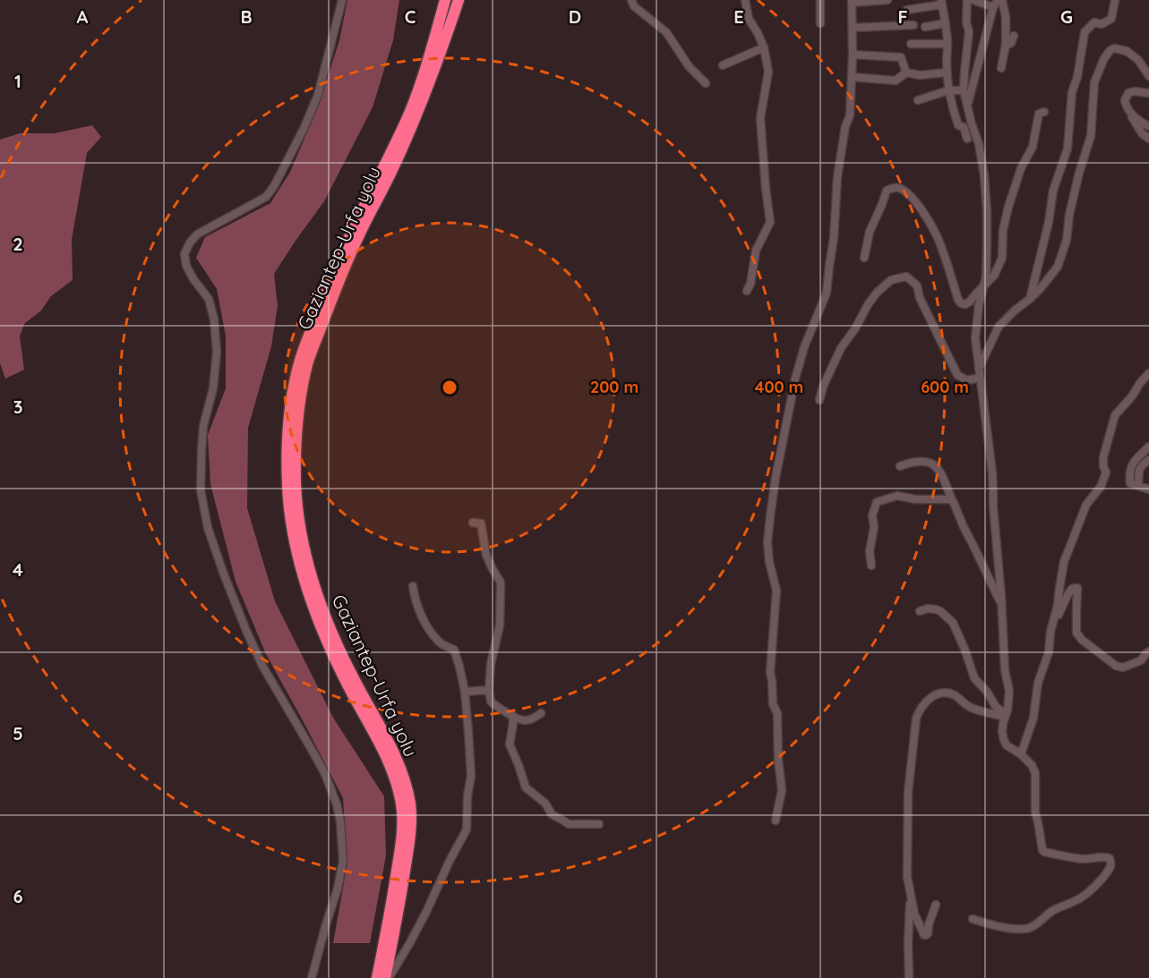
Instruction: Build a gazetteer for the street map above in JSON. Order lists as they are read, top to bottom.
{
  "streets": {
    "highway": ["Gaziantep-Urfa yolu"]
  },
  "grid": {
    "columns": [
      "A",
      "B",
      "C",
      "D",
      "E",
      "F",
      "G"
    ],
    "rows": [
      "1",
      "2",
      "3",
      "4",
      "5",
      "6"
    ]
  },
  "rings": ["200 m", "400 m", "600 m"]
}
